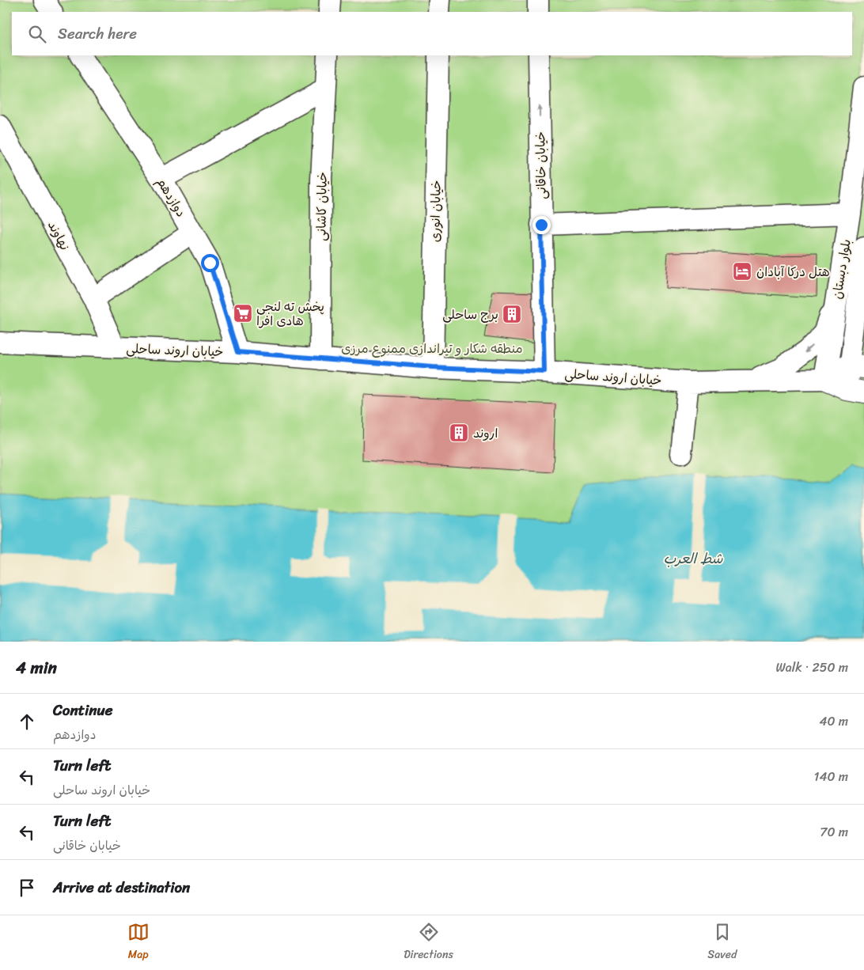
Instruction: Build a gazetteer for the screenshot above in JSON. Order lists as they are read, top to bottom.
{
  "streets": {
    "street": [
      "خیابان خاقانی",
      "دوازدهم",
      "خیابان کاشانی",
      "خیابان انوری",
      "نهاوند",
      "بلوار دبستان",
      "خیابان اروند ساحلی"
    ]
  },
  "crossings": [
    ["خیابان خاقانی", "خیابان اروند ساحلی"],
    ["دوازدهم", "خیابان اروند ساحلی"],
    ["خیابان کاشانی", "خیابان اروند ساحلی"],
    ["خیابان انوری", "خیابان اروند ساحلی"],
    ["نهاوند", "خیابان اروند ساحلی"],
    ["بلوار دبستان", "خیابان اروند ساحلی"]
  ],
  "one_way": ["خیابان خاقانی"],
  "water": ["شط العرب"],
  "parks": ["منطقه شکار و تیراندازی ممنوع مرزی"],
  "places": {
    "hotel": ["هتل درکا آبادان"],
    "supermarket": ["پخش ته لنجی هادی افرا"],
    "building": ["برج ساحلی", "اروند"]
  },
  "page": {
    "search": "Search here",
    "heading": ["4 min", "Walk · 250 m"],
    "list": [
      ["Continue", "دوازدهم", "40 m"],
      ["Turn left", "خیابان اروند ساحلی", "140 m"],
      ["Turn left", "خیابان خاقانی", "70 m"],
      "Arrive at destination"
    ],
    "nav": ["Map", "Directions", "Saved"]
  }
}
